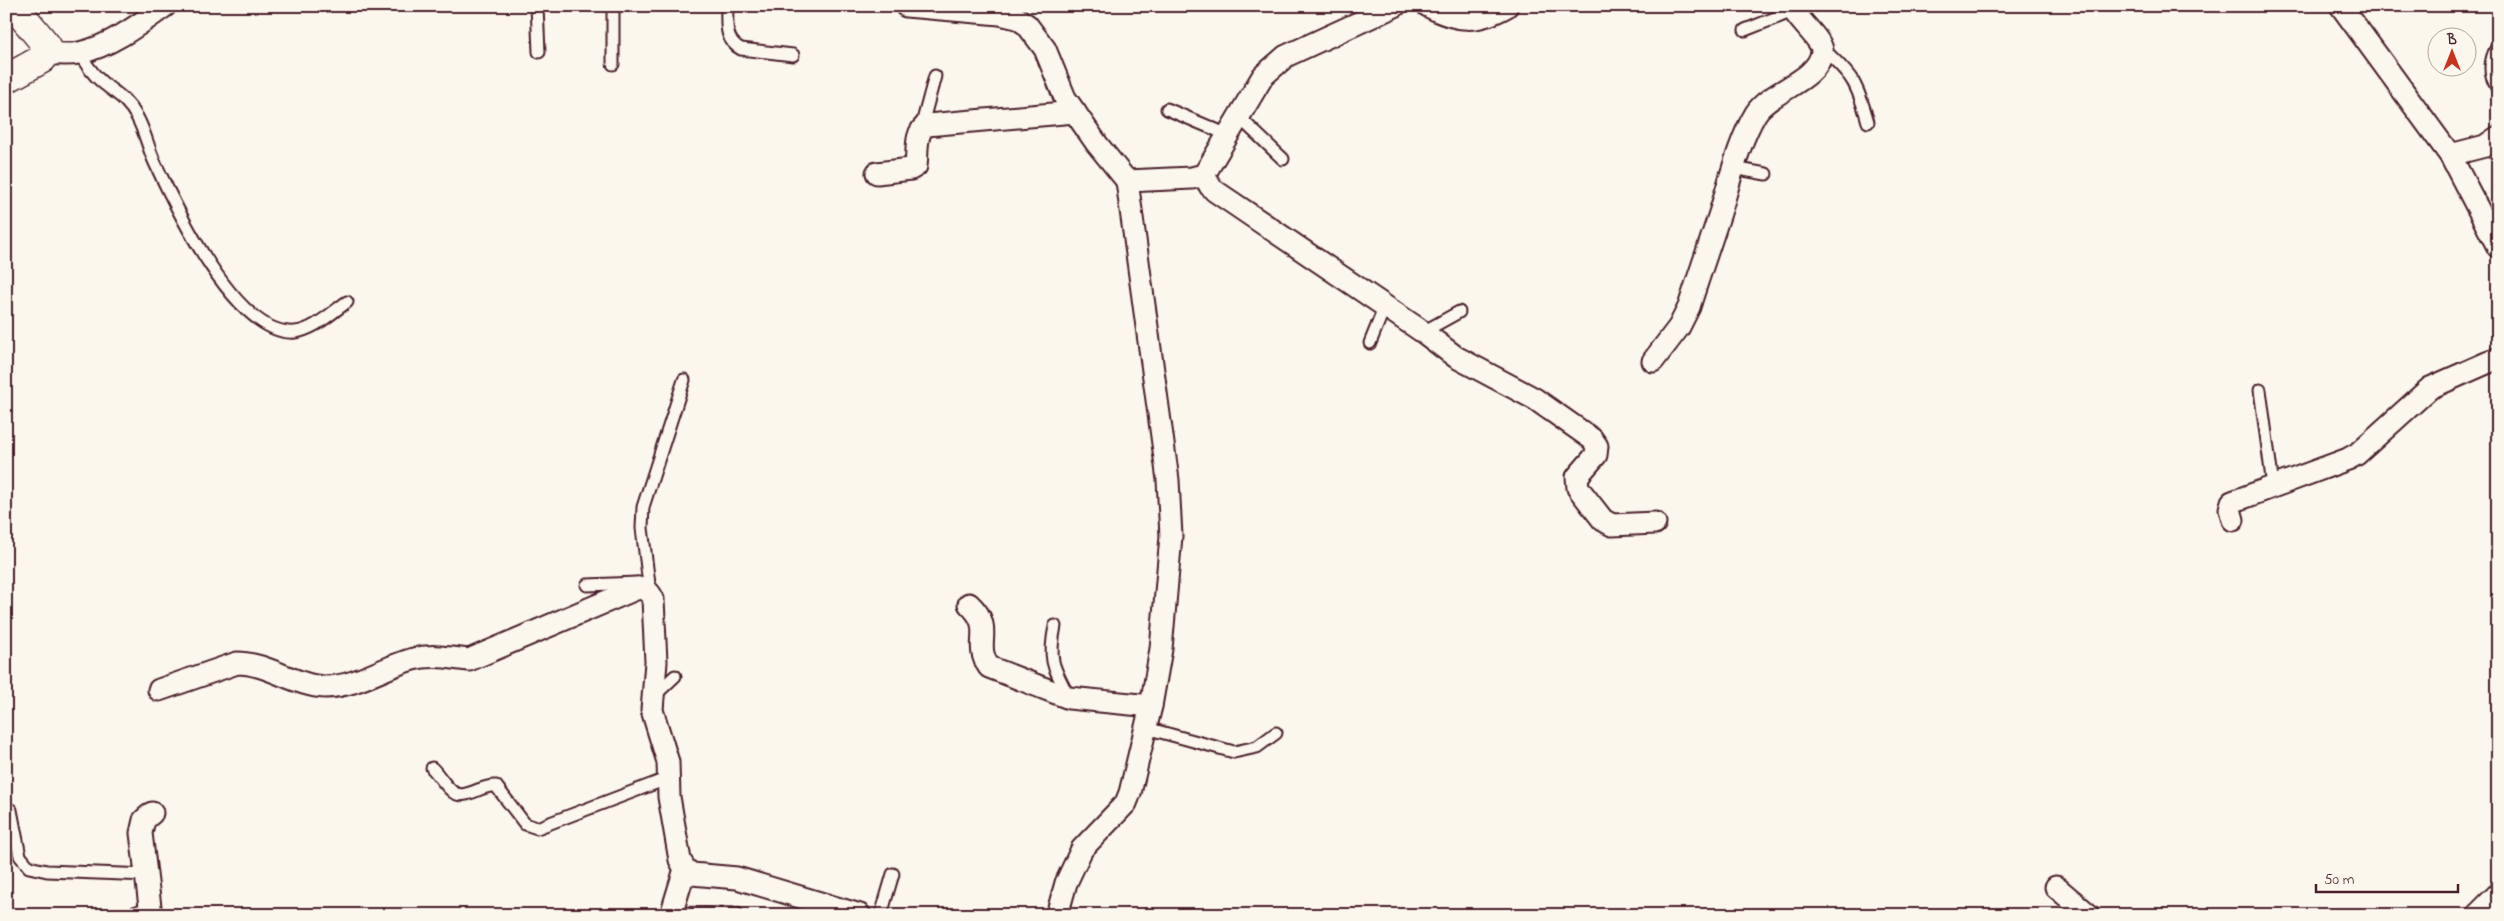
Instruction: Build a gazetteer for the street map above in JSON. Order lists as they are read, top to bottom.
{
  "scale_bar": "50 m",
  "north": "top"
}
